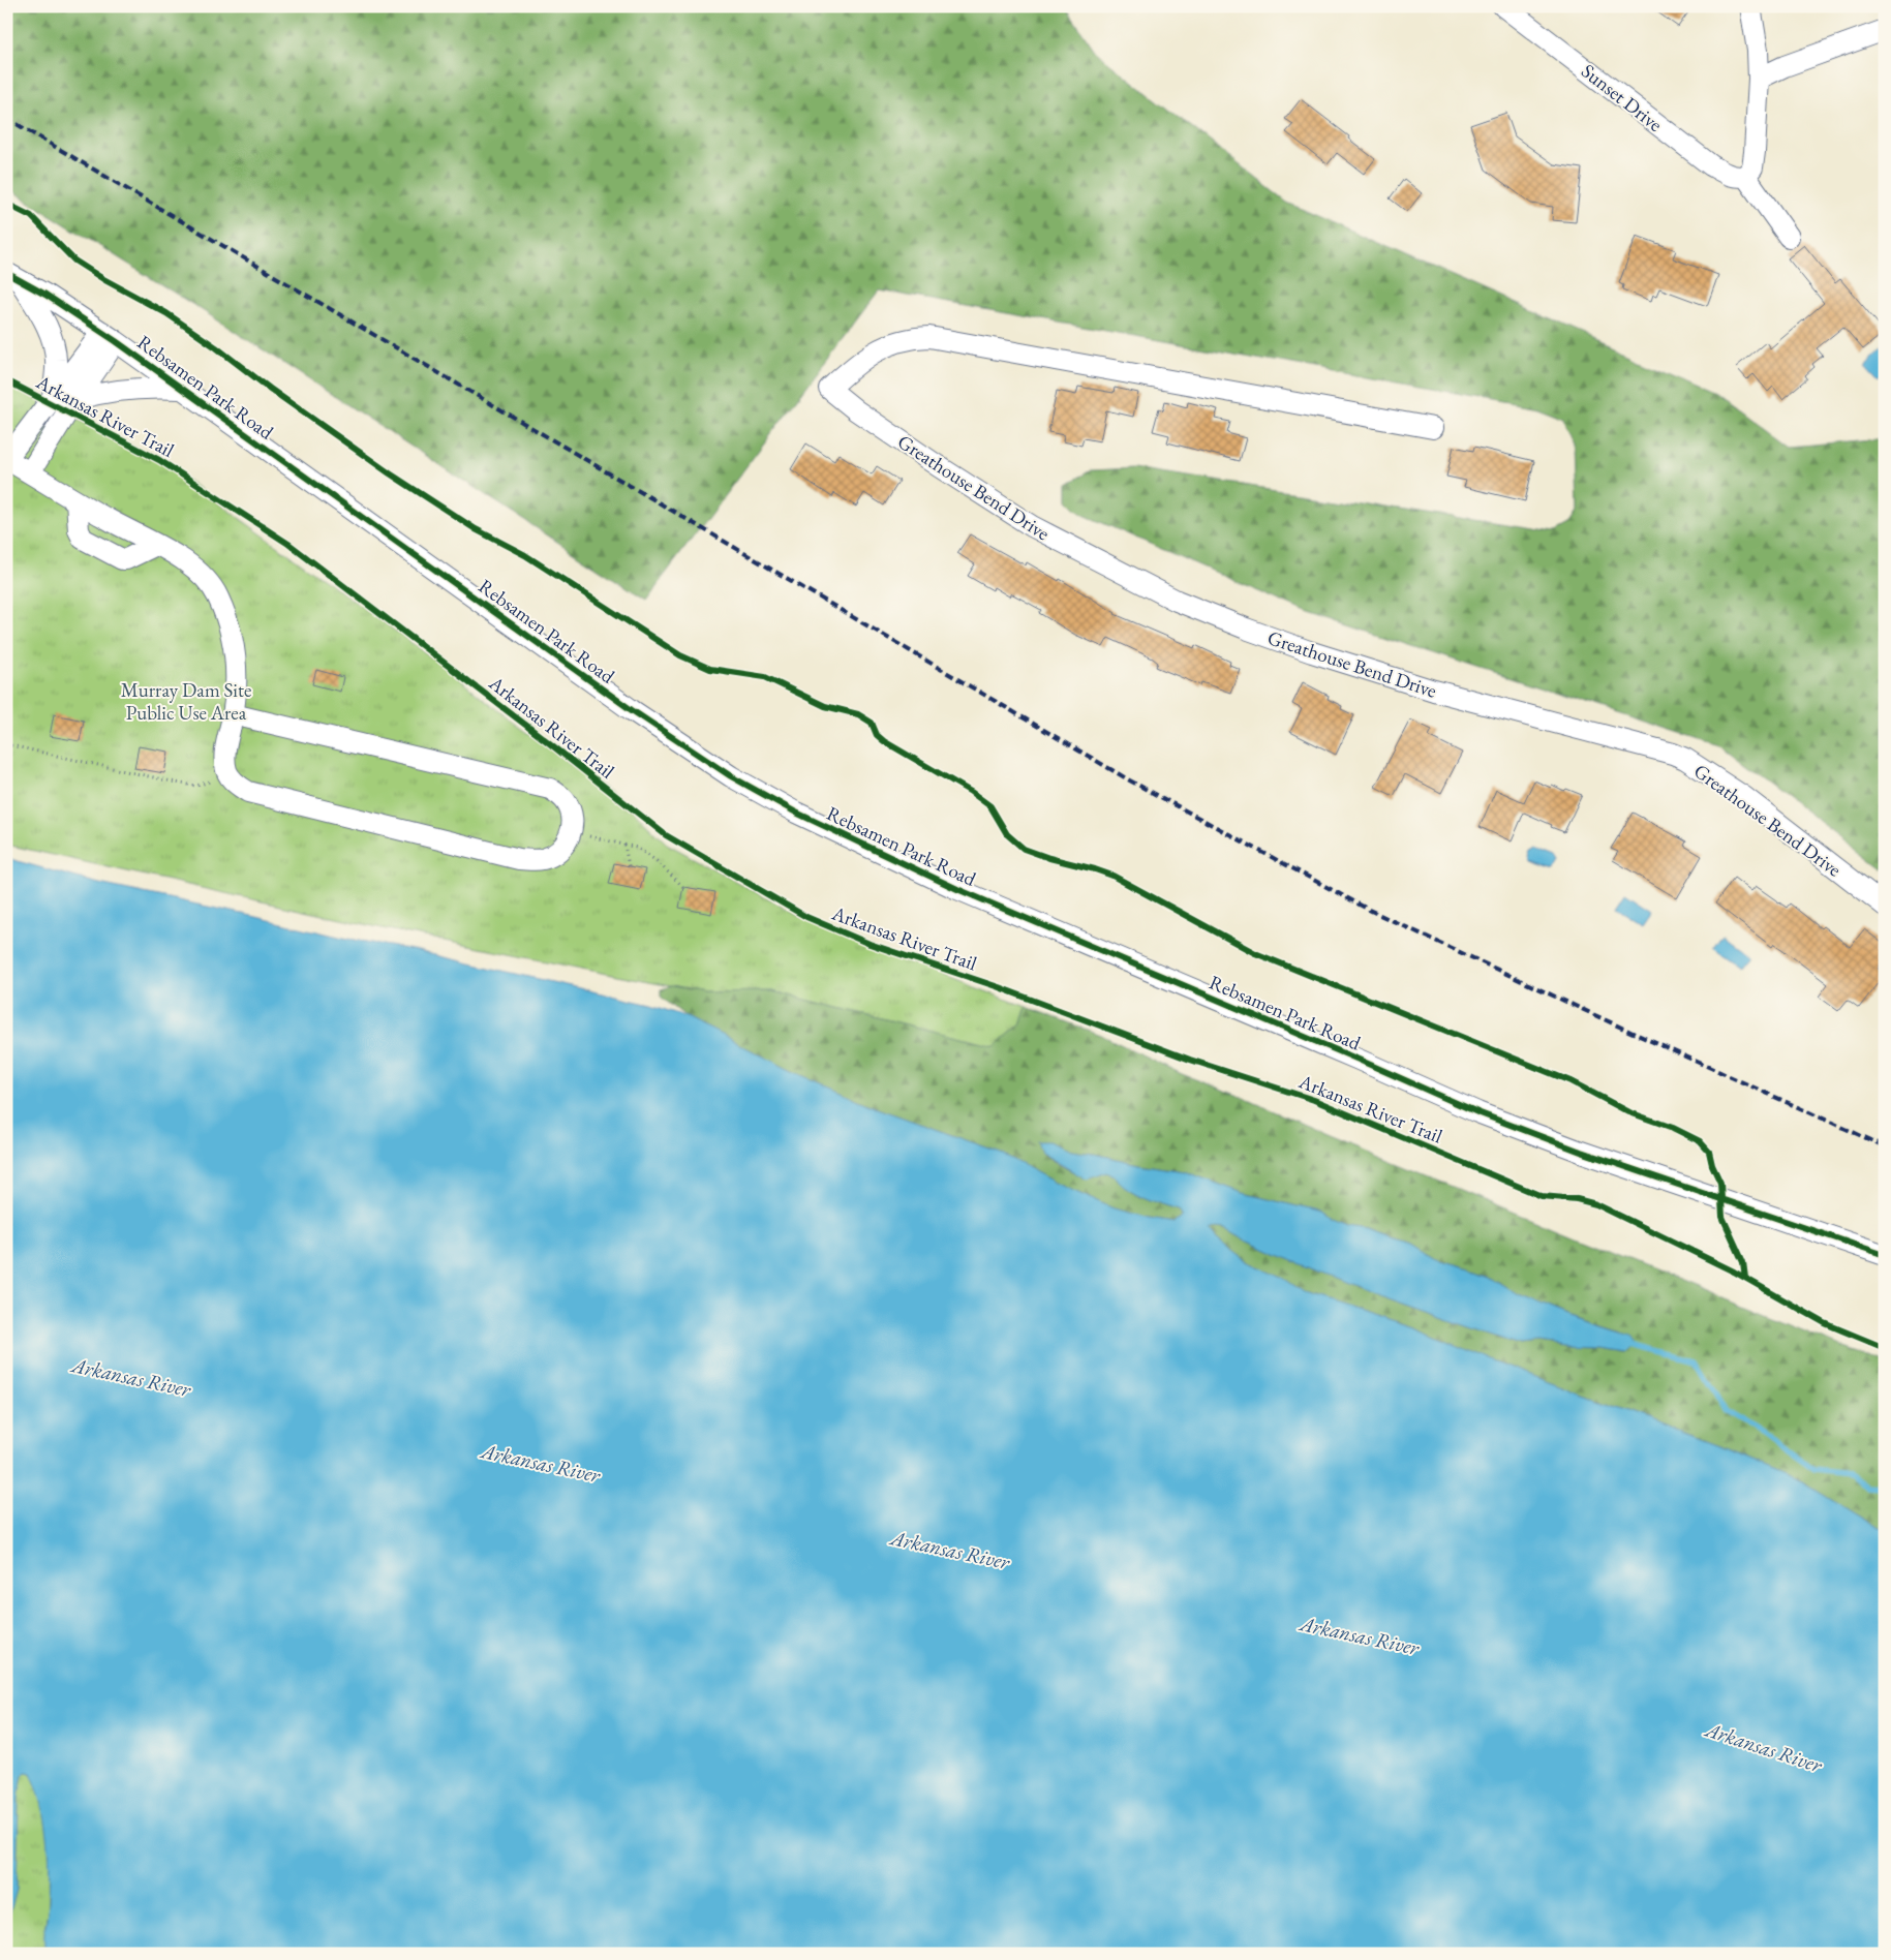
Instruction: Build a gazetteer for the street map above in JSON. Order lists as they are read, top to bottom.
{
  "streets": {
    "street": ["Sunset Drive", "Rebsamen Park Road", "Greathouse Bend Drive"],
    "cycle path": ["Arkansas River Trail"]
  },
  "water": ["Arkansas River"],
  "parks": ["Murray Dam Site Public Use Area"]
}
